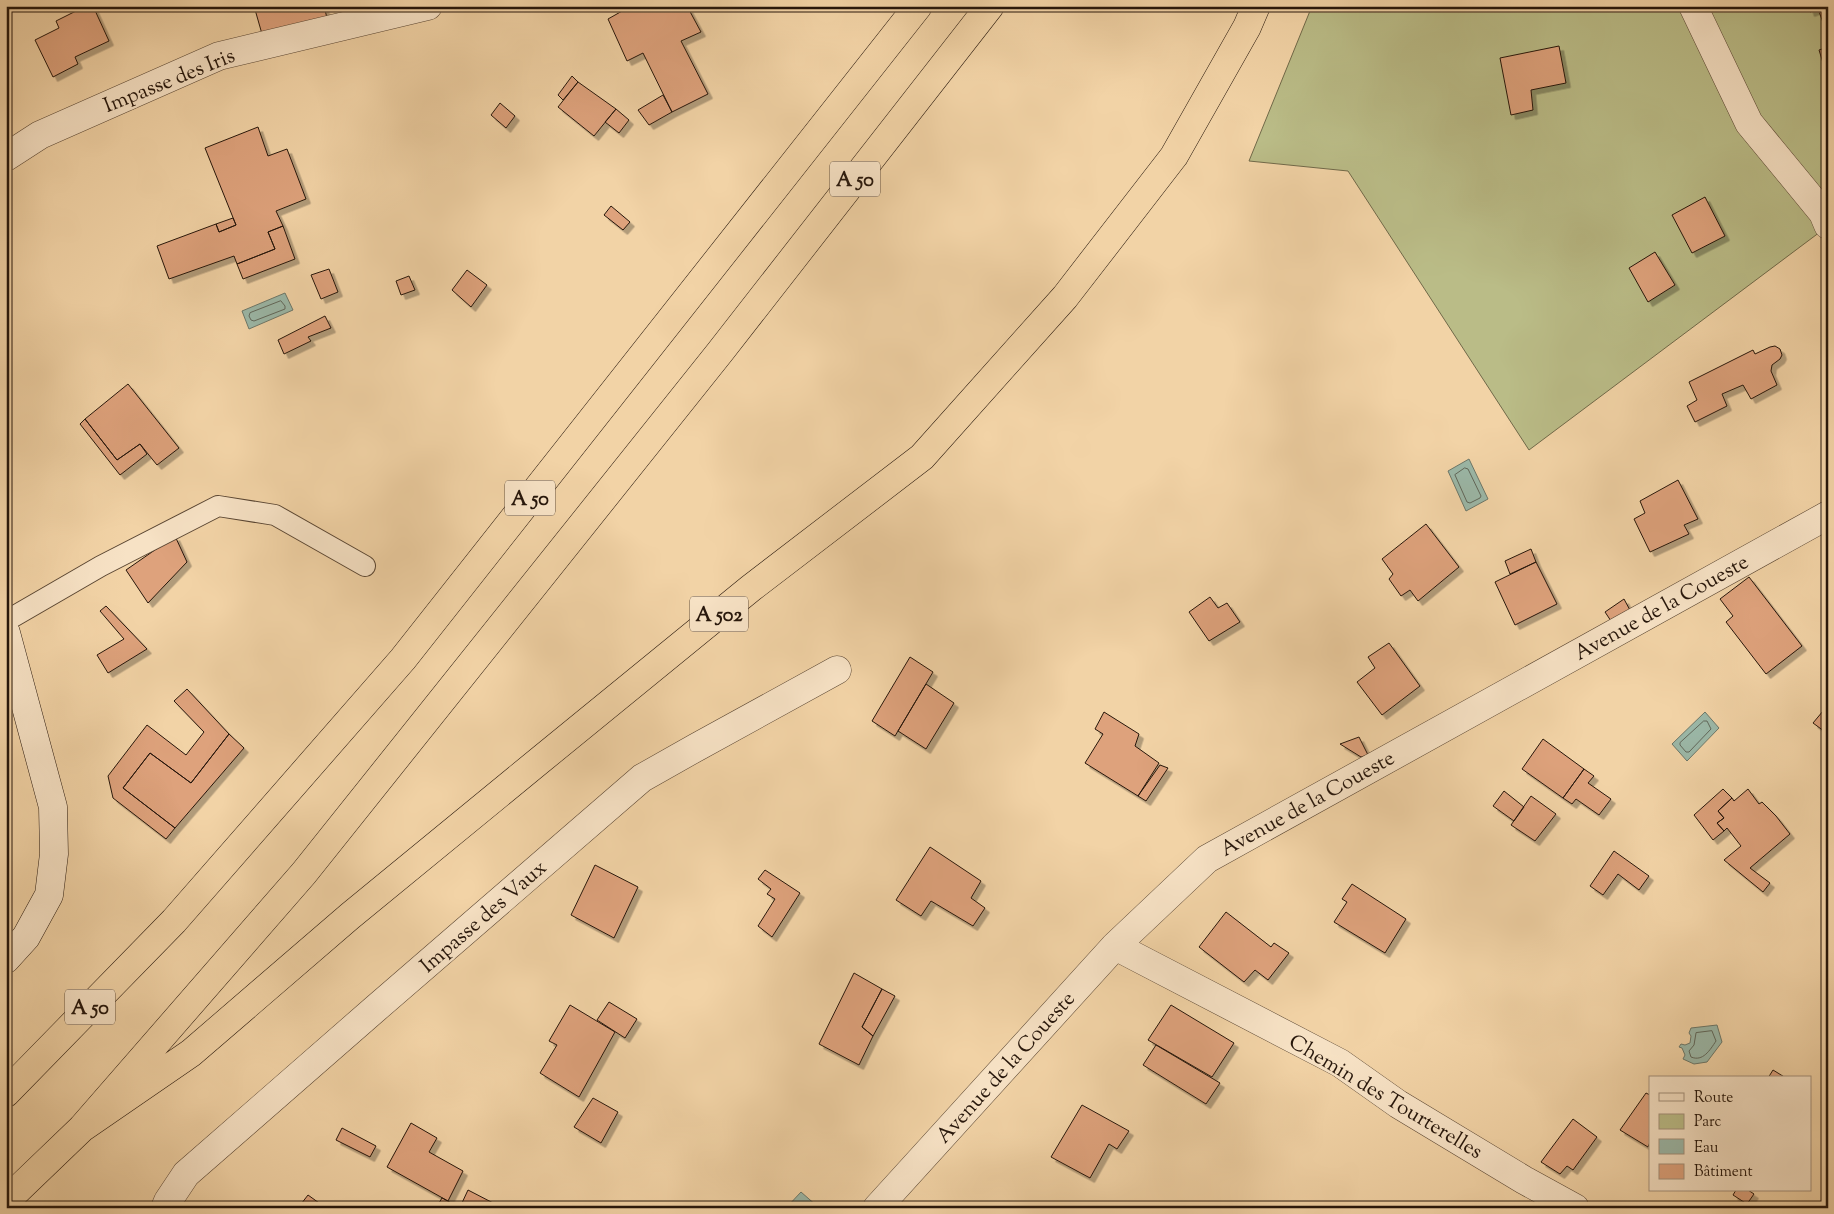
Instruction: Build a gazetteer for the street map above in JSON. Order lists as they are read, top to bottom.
{
  "streets": {
    "highway": ["A 50", "A 502"],
    "street": [
      "Impasse des Iris",
      "Avenue de la Coueste",
      "Impasse des Vaux",
      "Chemin des Tourterelles"
    ]
  },
  "crossings": [
    ["A 50", "A 502"],
    ["Avenue de la Coueste", "Chemin des Tourterelles"]
  ],
  "legend": [
    "Route",
    "Parc",
    "Eau",
    "Bâtiment"
  ]
}
